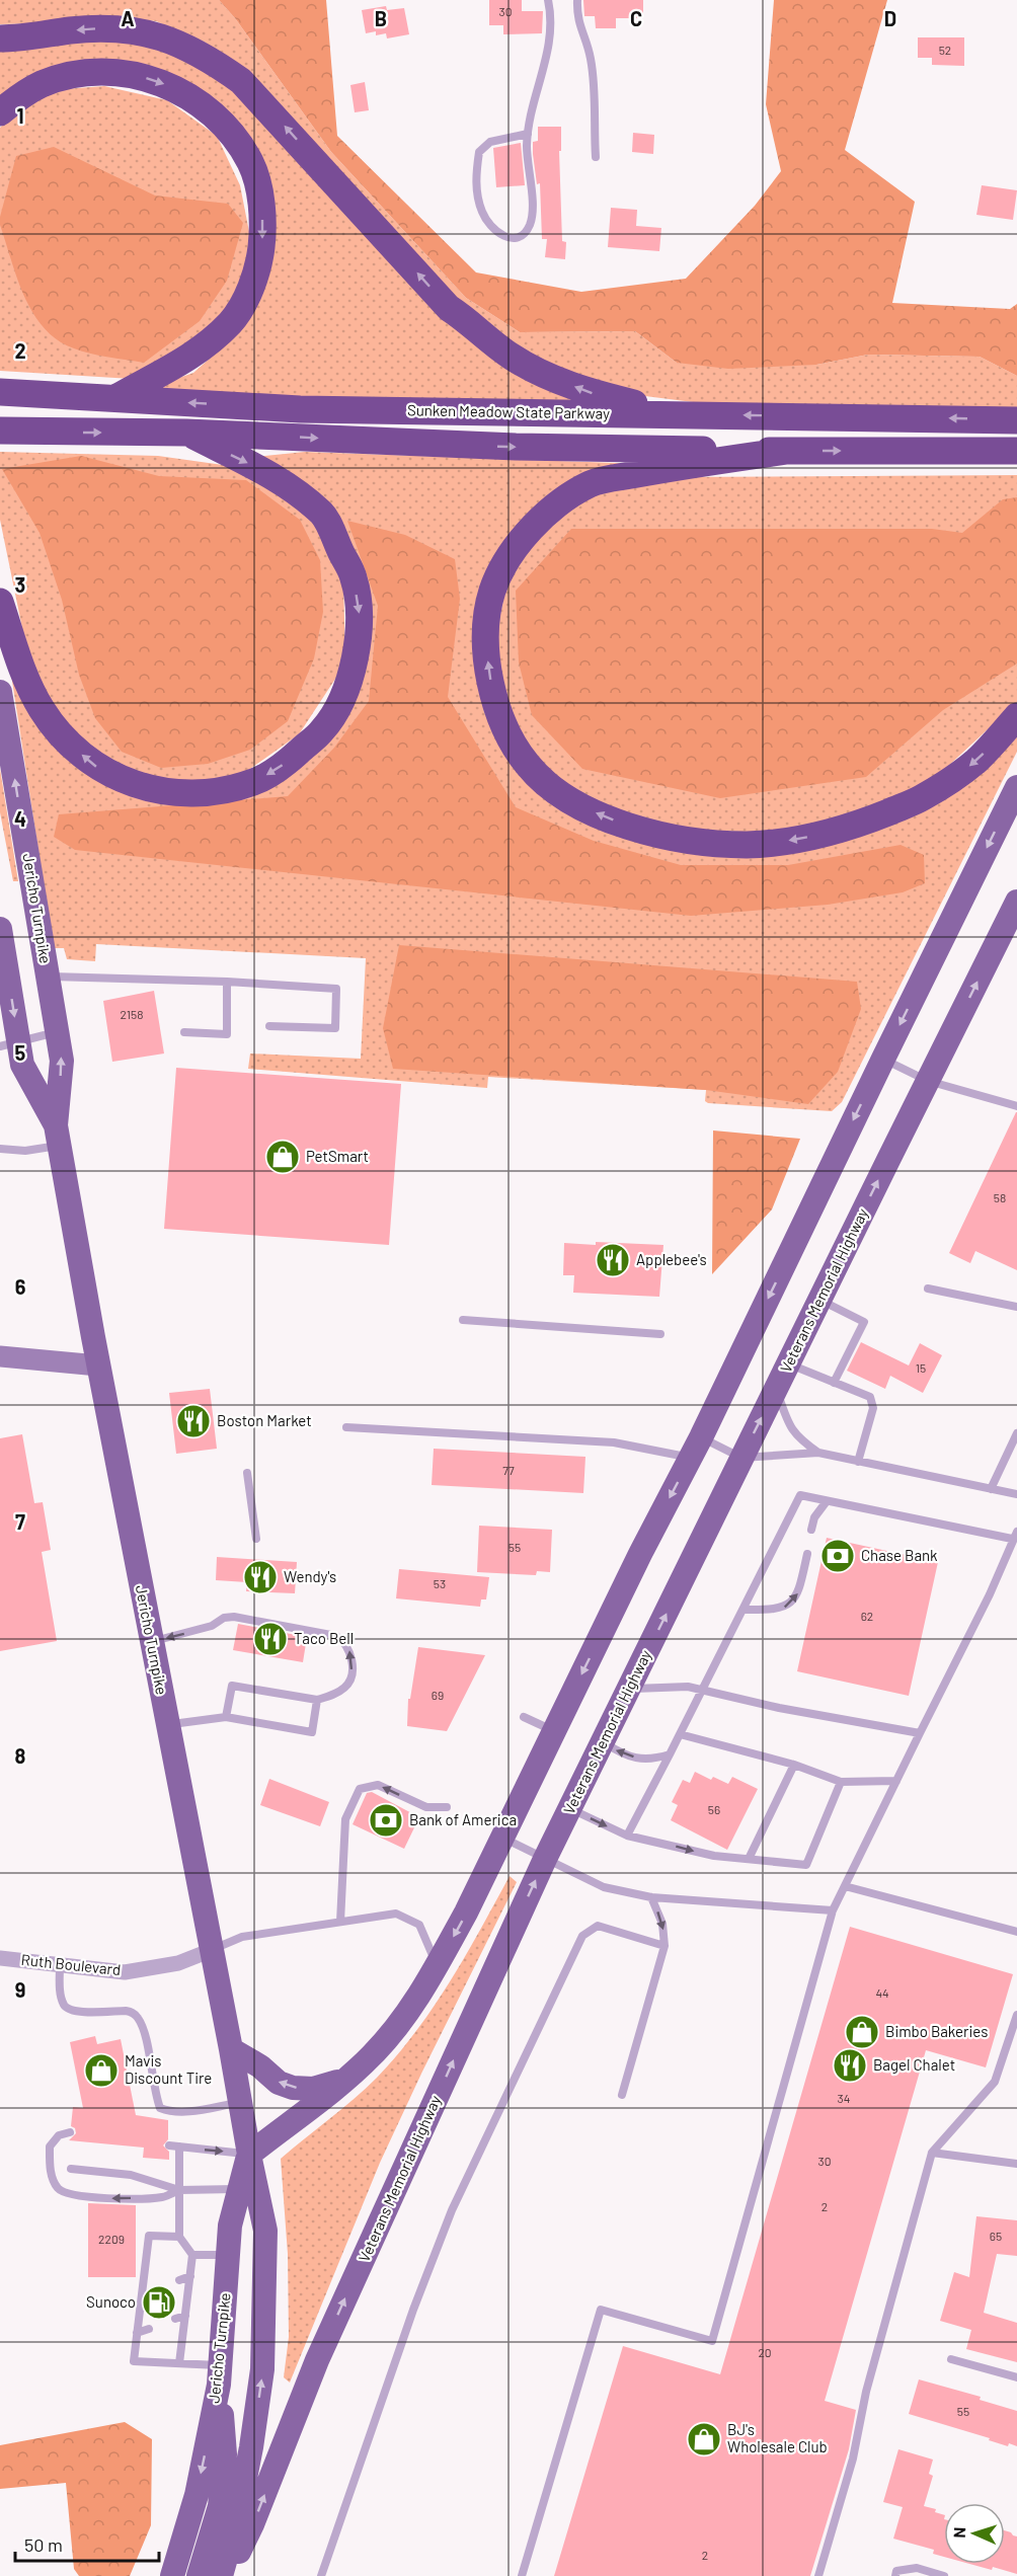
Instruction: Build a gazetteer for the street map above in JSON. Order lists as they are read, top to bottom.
{
  "streets": {
    "highway": ["Sunken Meadow State Parkway"],
    "main road": ["Jericho Turnpike", "Veterans Memorial Highway"],
    "street": ["Ruth Boulevard"]
  },
  "crossings": [
    ["Jericho Turnpike", "Ruth Boulevard"]
  ],
  "places": {
    "shop": [
      "PetSmart",
      "Bimbo Bakeries",
      "Mavis Discount Tire",
      "BJ's Wholesale Club"
    ],
    "restaurant": [
      "Applebee's",
      "Boston Market",
      "Wendy's",
      "Taco Bell",
      "Bagel Chalet"
    ],
    "bank": ["Chase Bank", "Bank of America"],
    "fuel station": ["Sunoco"]
  },
  "house_numbers": [
    "30",
    "52",
    "2158",
    "58",
    "15",
    "77",
    "55",
    "53",
    "62",
    "69",
    "56",
    "44",
    "34",
    "30",
    "2",
    "65",
    "2209",
    "20",
    "55",
    "2"
  ],
  "scale_bar": "50 m",
  "north": "left",
  "grid": {
    "columns": [
      "A",
      "B",
      "C",
      "D"
    ],
    "rows": [
      "1",
      "2",
      "3",
      "4",
      "5",
      "6",
      "7",
      "8",
      "9"
    ]
  }
}
